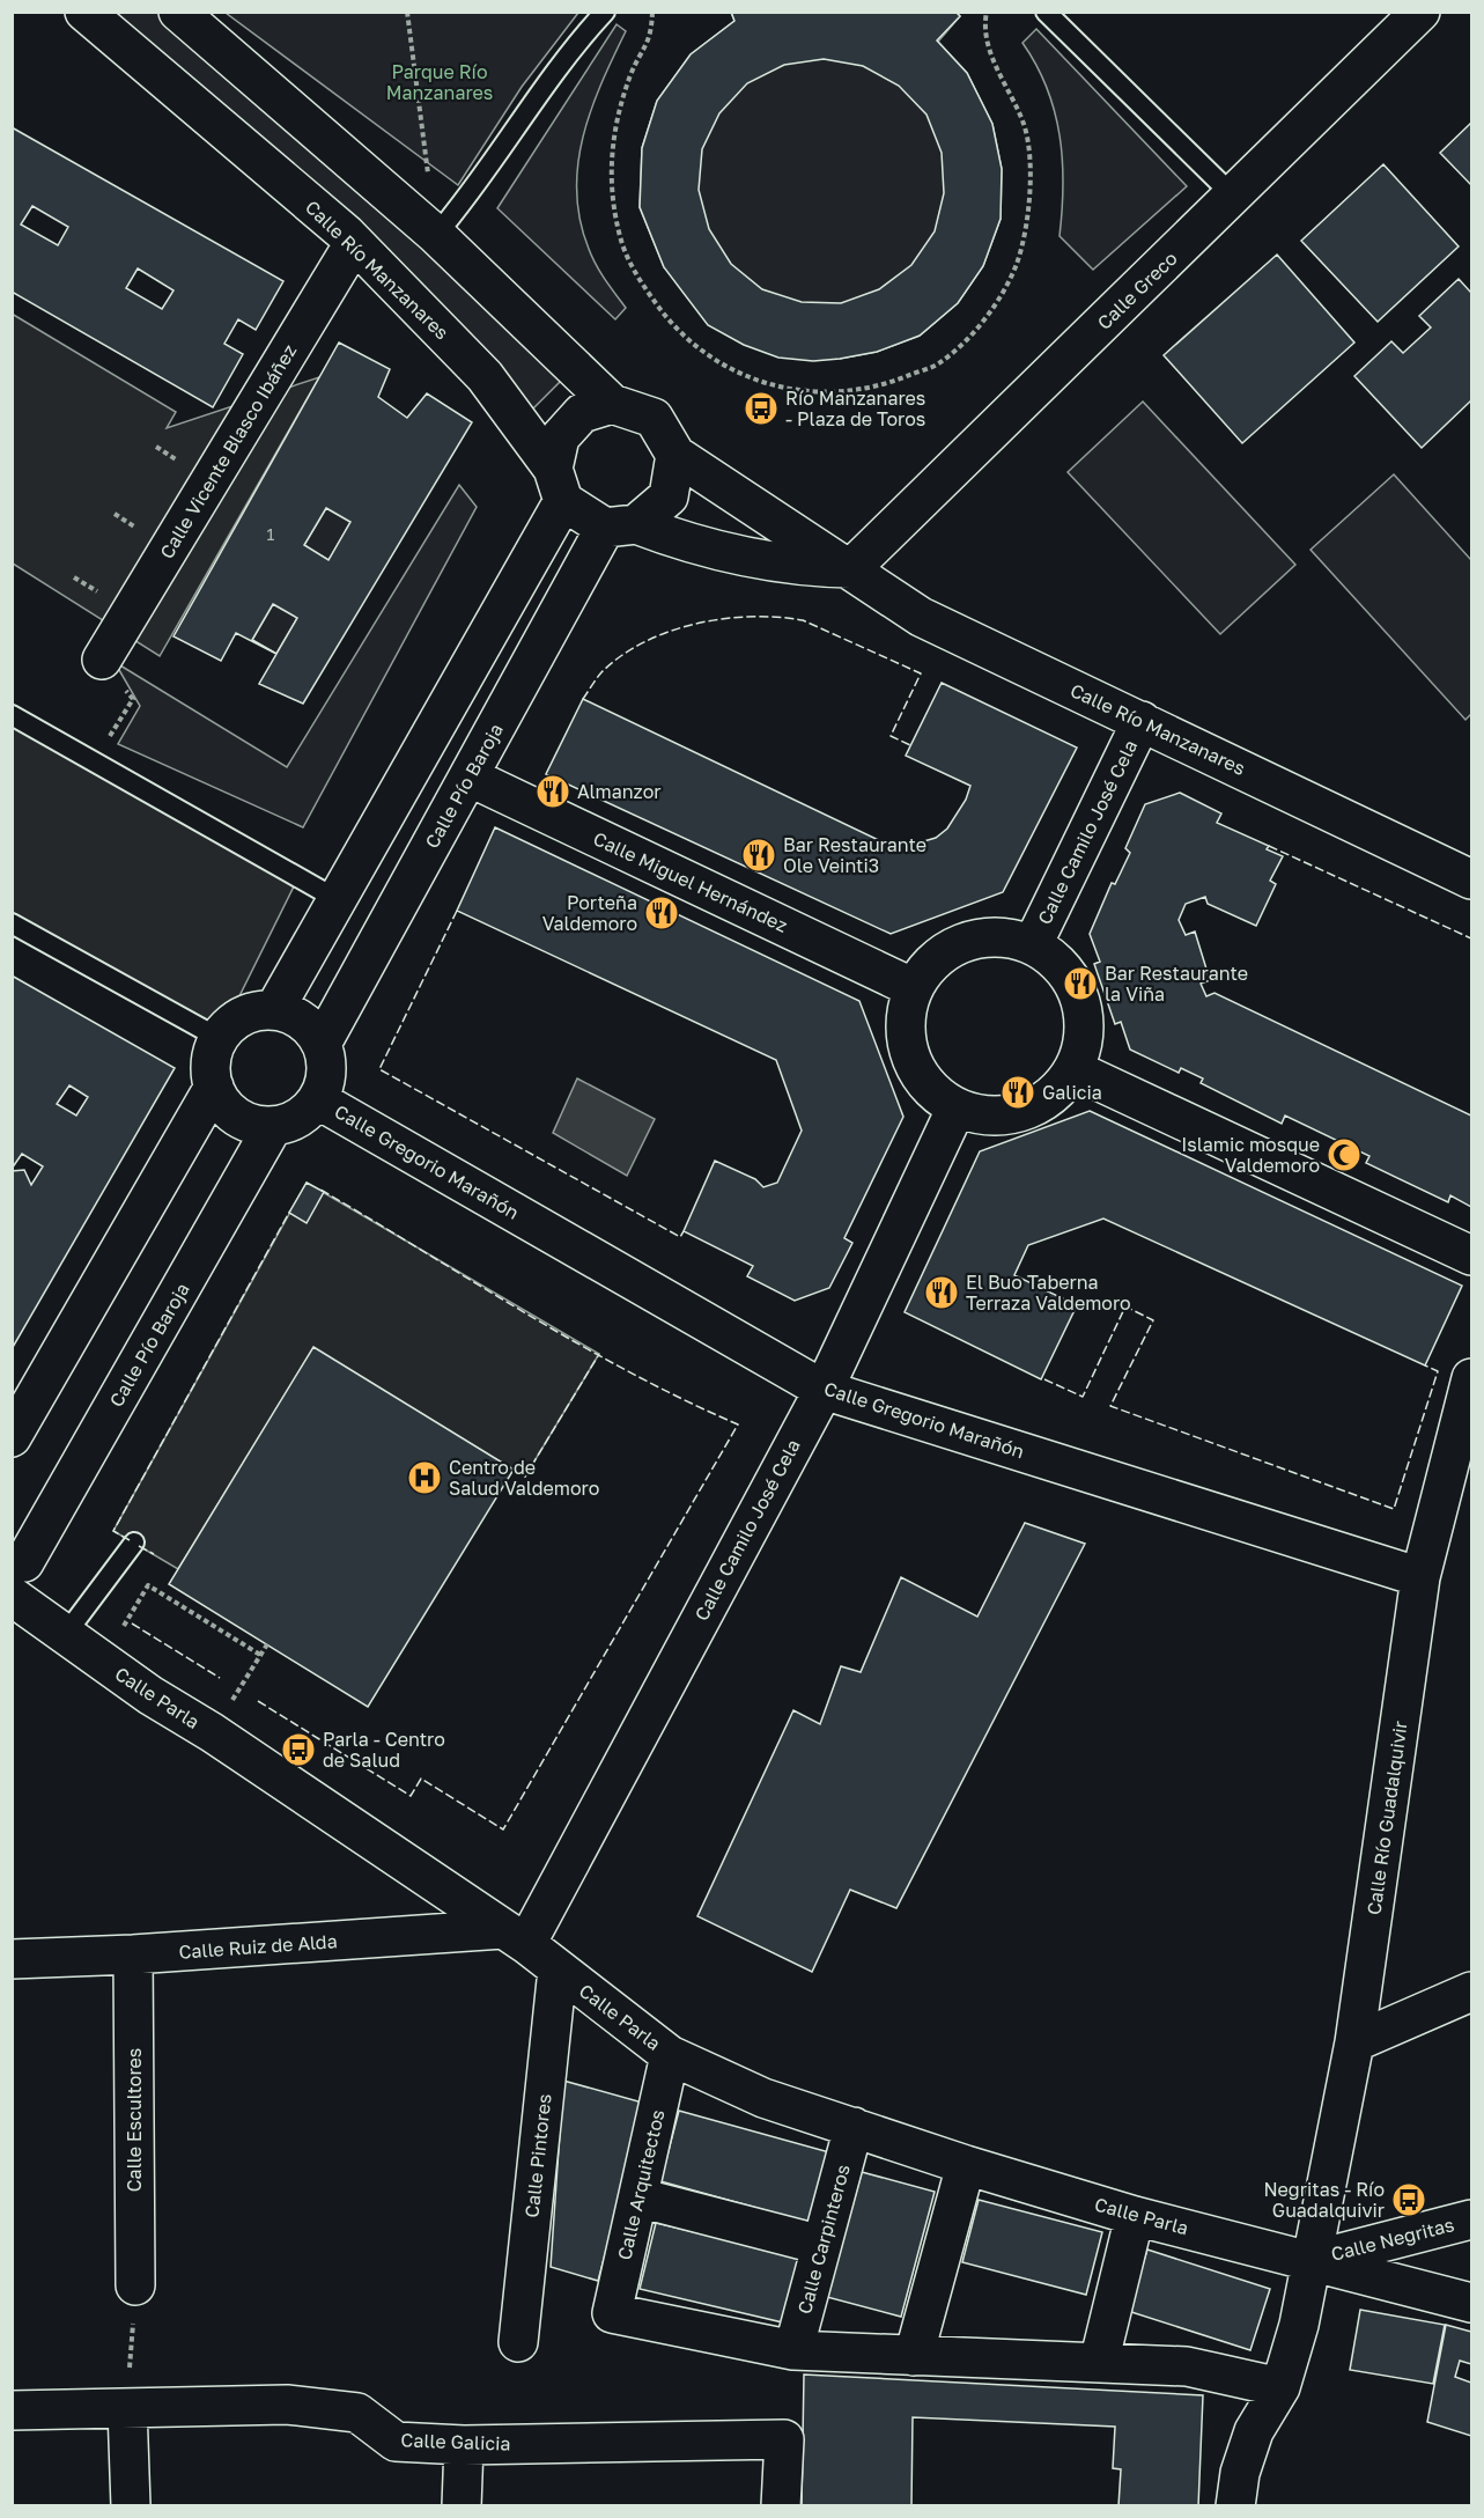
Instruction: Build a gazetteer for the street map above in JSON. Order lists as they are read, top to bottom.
{
  "streets": {
    "street": [
      "Calle Río Manzanares",
      "Calle Greco",
      "Calle Vicente Blasco Ibáñez",
      "Calle Pío Baroja",
      "Calle Camilo José Cela",
      "Calle Miguel Hernández",
      "Calle Gregorio Marañón",
      "Calle Parla",
      "Calle Río Guadalquivir",
      "Calle Ruiz de Alda",
      "Calle Escultores",
      "Calle Pintores",
      "Calle Arquitectos",
      "Calle Carpinteros",
      "Calle Negritas",
      "Calle Galicia"
    ]
  },
  "crossings": [
    ["Calle Río Manzanares", "Calle Greco"],
    ["Calle Río Manzanares", "Calle Vicente Blasco Ibáñez"],
    ["Calle Río Manzanares", "Calle Pío Baroja"],
    ["Calle Río Manzanares", "Calle Camilo José Cela"],
    ["Calle Pío Baroja", "Calle Miguel Hernández"],
    ["Calle Pío Baroja", "Calle Gregorio Marañón"],
    ["Calle Pío Baroja", "Calle Parla"],
    ["Calle Camilo José Cela", "Calle Miguel Hernández"],
    ["Calle Camilo José Cela", "Calle Gregorio Marañón"],
    ["Calle Camilo José Cela", "Calle Parla"],
    ["Calle Camilo José Cela", "Calle Ruiz de Alda"],
    ["Calle Gregorio Marañón", "Calle Río Guadalquivir"],
    ["Calle Parla", "Calle Río Guadalquivir"],
    ["Calle Parla", "Calle Ruiz de Alda"],
    ["Calle Parla", "Calle Pintores"],
    ["Calle Parla", "Calle Arquitectos"],
    ["Calle Parla", "Calle Carpinteros"],
    ["Calle Parla", "Calle Negritas"],
    ["Calle Río Guadalquivir", "Calle Negritas"],
    ["Calle Ruiz de Alda", "Calle Escultores"],
    ["Calle Arquitectos", "Calle Carpinteros"]
  ],
  "parks": ["Parque Río Manzanares"],
  "places": {
    "bus stop": ["Río Manzanares - Plaza de Toros", "Parla - Centro de Salud", "Negritas - Río Guadalquivir"],
    "restaurant": [
      "Almanzor",
      "Bar Restaurante Ole Veinti3",
      "Porteña Valdemoro",
      "Bar Restaurante la Viña",
      "Galicia",
      "El Buo Taberna Terraza Valdemoro"
    ],
    "mosque": ["Islamic mosque Valdemoro"],
    "hospital": ["Centro de Salud Valdemoro"]
  },
  "house_numbers": ["1"]
}
